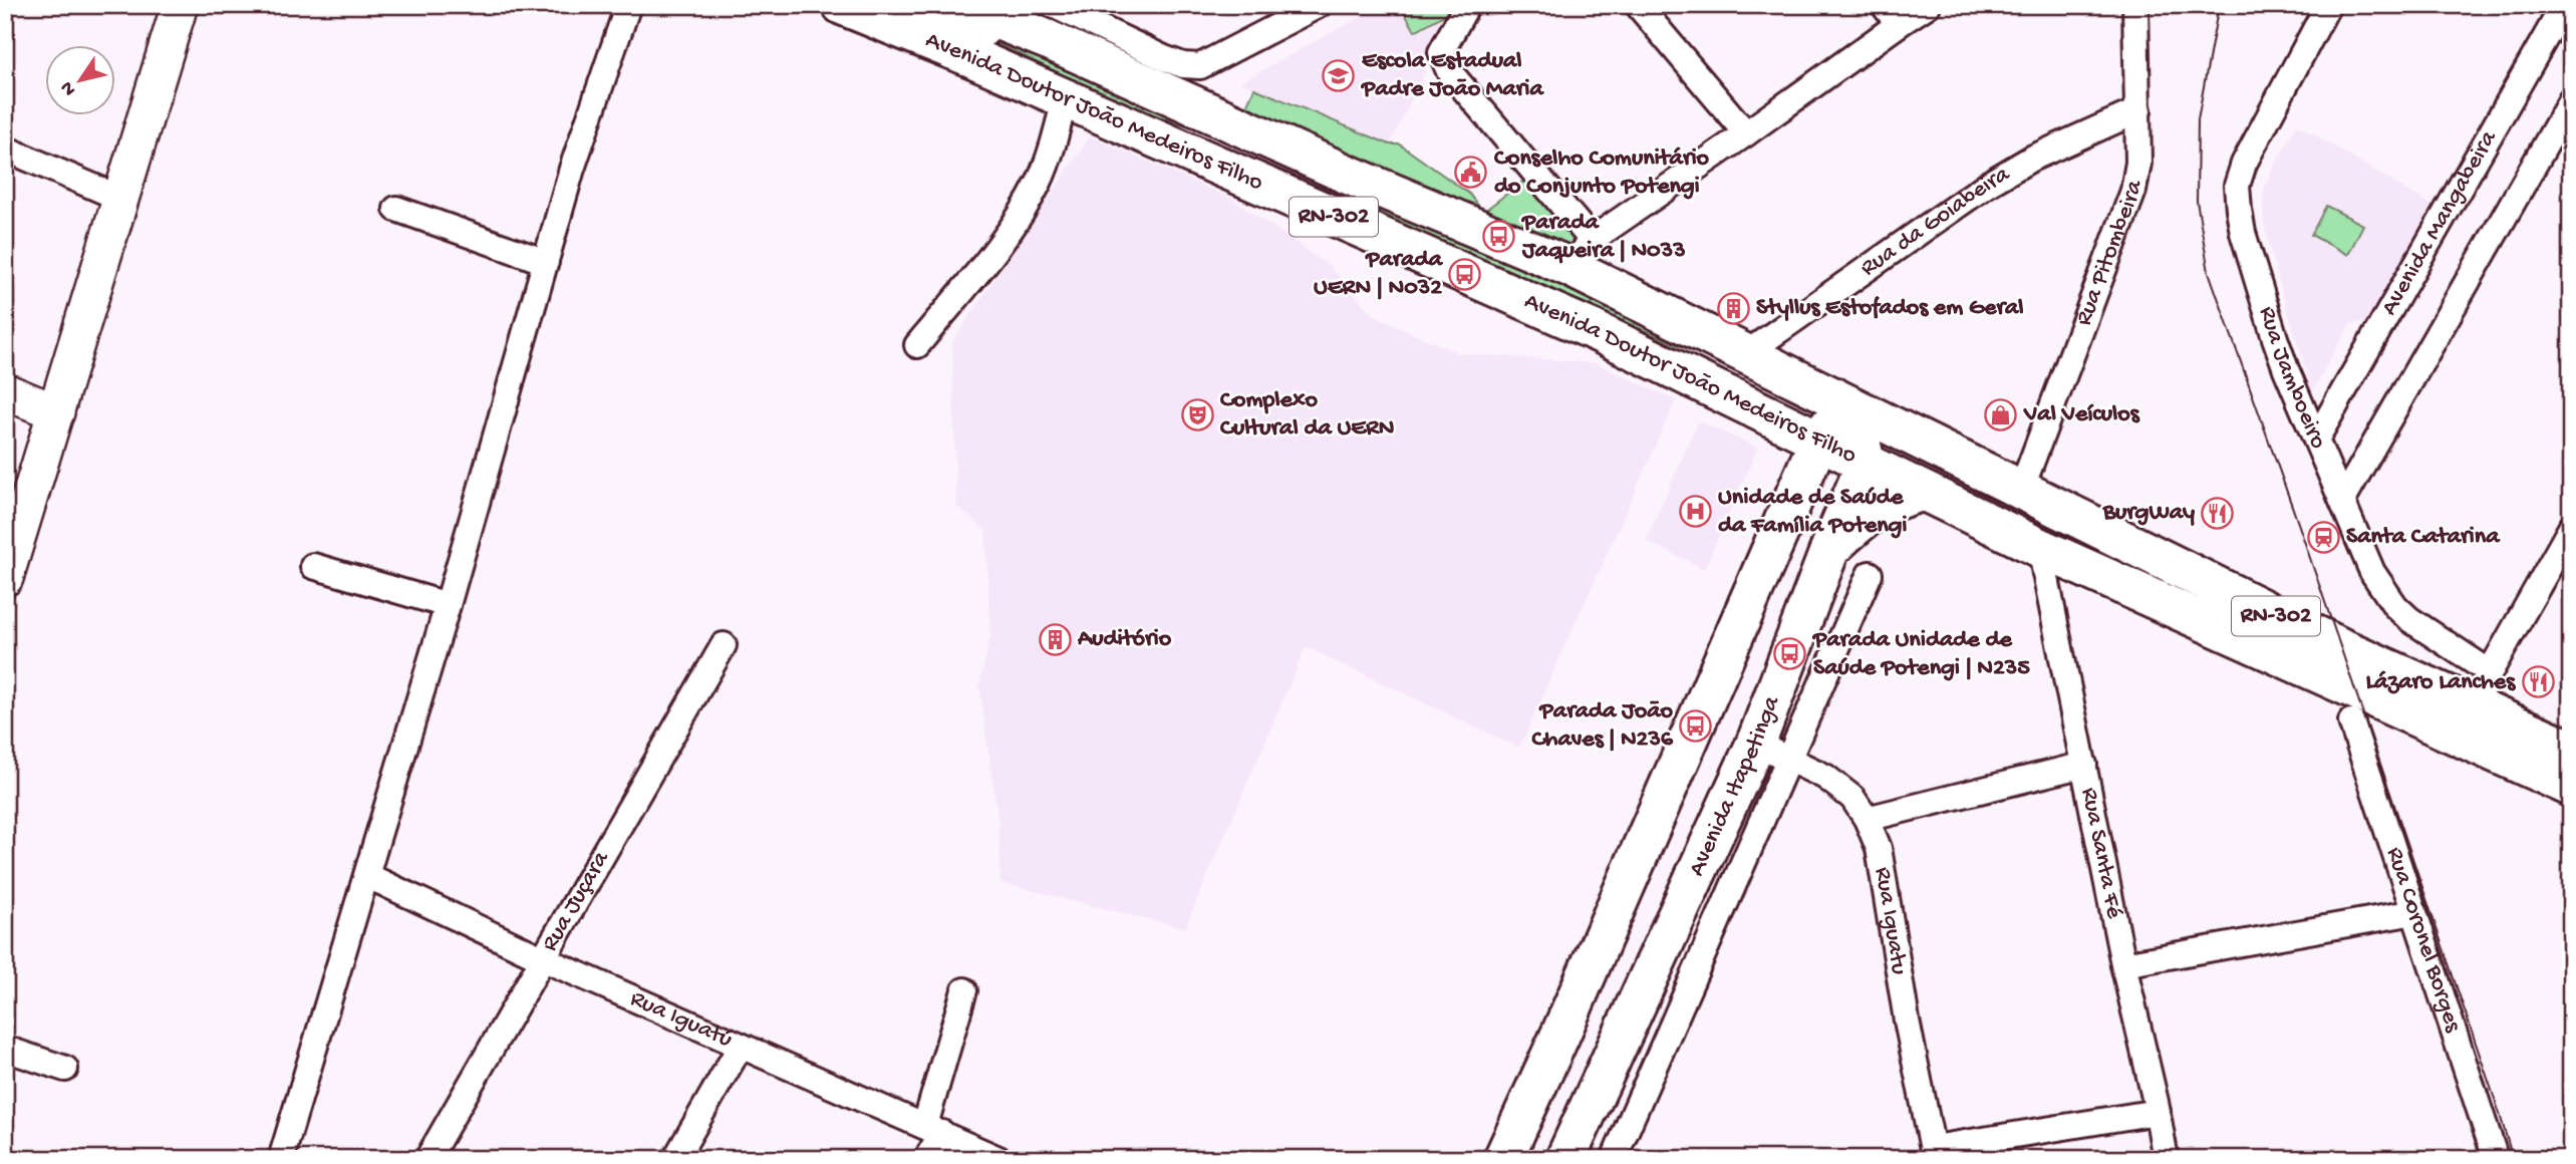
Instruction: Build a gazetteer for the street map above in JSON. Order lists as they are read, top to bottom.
{
  "streets": {
    "main road": ["Avenida Doutor João Medeiros Filho", "RN-302", "Avenida Itapetinga"],
    "street": [
      "Rua da Goiabeira",
      "Avenida Mangabeira",
      "Rua Pitombeira",
      "Rua Jamboeiro",
      "Rua Santa Fé",
      "Rua Juçara",
      "Rua Iguatu",
      "Rua Coronel Borges",
      "Rua Iguatú"
    ]
  },
  "crossings": [
    ["Avenida Doutor João Medeiros Filho", "Rua da Goiabeira"],
    ["Avenida Doutor João Medeiros Filho", "Rua Pitombeira"],
    ["Avenida Doutor João Medeiros Filho", "Avenida Itapetinga"],
    ["Avenida Doutor João Medeiros Filho", "Rua Santa Fé"],
    ["Rua da Goiabeira", "Rua Pitombeira"],
    ["Avenida Mangabeira", "Rua Jamboeiro"],
    ["Avenida Itapetinga", "Rua Iguatu"],
    ["Rua Juçara", "Rua Iguatú"]
  ],
  "places": {
    "school or university": ["Escola Estadual Padre João Maria"],
    "public building": ["Conselho Comunitário do Conjunto Potengi"],
    "bus stop": [
      "Parada Jaqueira | N033",
      "Parada UERN | N032",
      "Parada Unidade de Saúde Potengi | N235",
      "Parada João Chaves | N236"
    ],
    "building": ["Styllus Estofados em Geral", "Auditório"],
    "theatre": ["Complexo Cultural da UERN"],
    "shop": ["Val Veículos"],
    "hospital": ["Unidade de Saúde da Família Potengi"],
    "restaurant": ["BurgWay", "Lázaro Lanches"],
    "station": ["Santa Catarina"]
  },
  "north": "bottom left"
}
